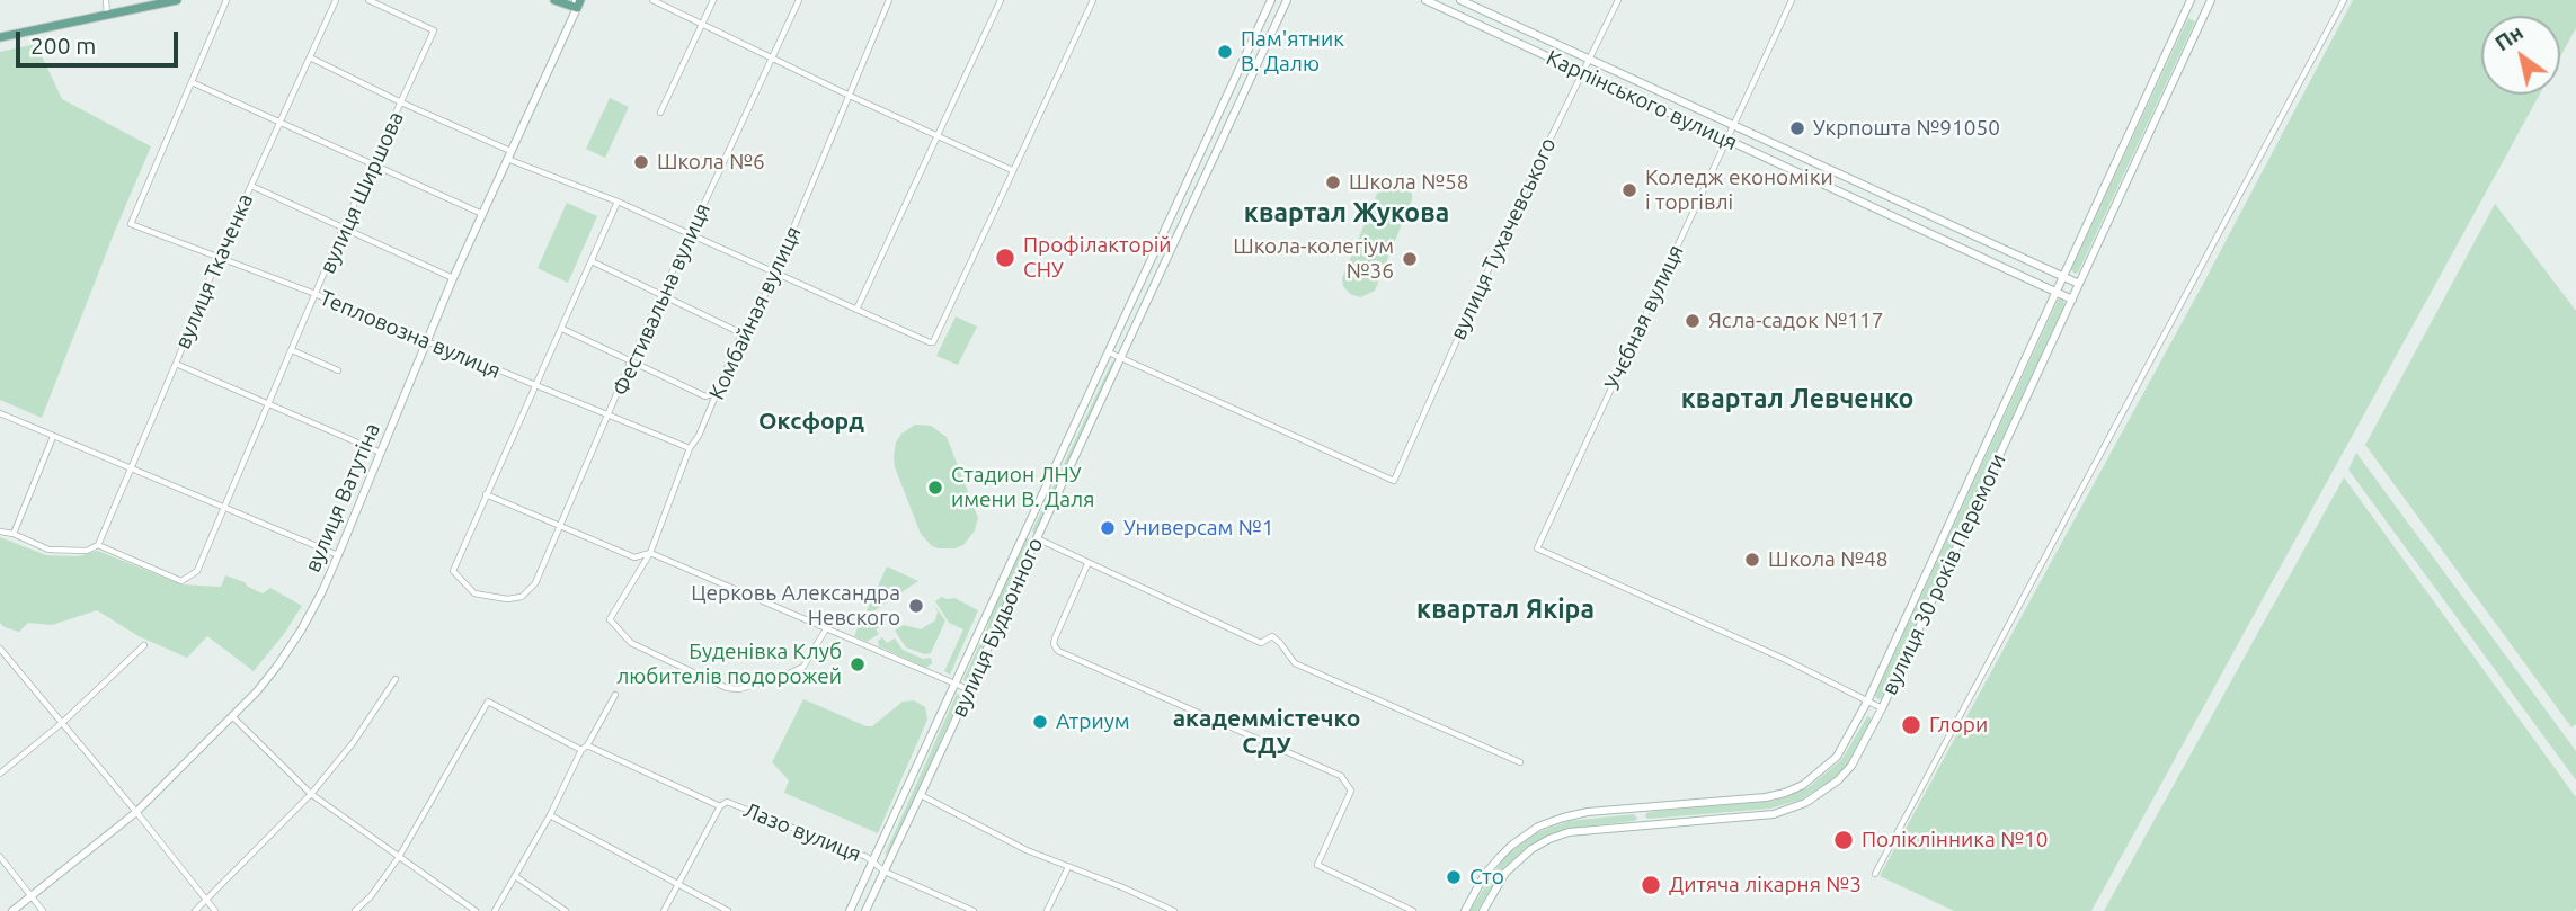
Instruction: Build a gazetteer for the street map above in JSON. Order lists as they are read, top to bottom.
{
  "streets": {
    "street": [
      "Карпінського вулиця",
      "вулиця Ширшова",
      "вулиця Тухачевського",
      "вулиця Ткаченка",
      "Фестивальна вулиця",
      "Комбайная вулиця",
      "Учєбная вулиця",
      "Тепловозна вулиця",
      "вулиця Ватутіна",
      "вулиця 30 років Перемоги",
      "вулиця Будьонного",
      "Лазо вулиця"
    ]
  },
  "crossings": [
    ["Карпінського вулиця", "вулиця Тухачевського"],
    ["Карпінського вулиця", "Учєбная вулиця"],
    ["Карпінського вулиця", "вулиця 30 років Перемоги"],
    ["вулиця Ширшова", "вулиця Ткаченка"],
    ["вулиця Ширшова", "Тепловозна вулиця"],
    ["вулиця Тухачевського", "вулиця Будьонного"],
    ["вулиця Ткаченка", "Тепловозна вулиця"],
    ["Фестивальна вулиця", "Тепловозна вулиця"],
    ["Комбайная вулиця", "Тепловозна вулиця"],
    ["Учєбная вулиця", "вулиця 30 років Перемоги"],
    ["Тепловозна вулиця", "вулиця Ватутіна"],
    ["вулиця Будьонного", "Лазо вулиця"]
  ],
  "districts": [
    "квартал Жукова",
    "квартал Левченко",
    "Оксфорд",
    "квартал Якіра",
    "академмістечко СДУ"
  ],
  "places": [
    "Пам'ятник В. Далю",
    "Укрпошта №91050",
    "Школа №6",
    "Школа №58",
    "Коледж економіки і торгівлі",
    "Профілакторій СНУ",
    "Школа-колегіум №36",
    "Ясла-садок №117",
    "Стадион ЛНУ имени В. Даля",
    "Универсам №1",
    "Школа №48",
    "Церковь Александра Невского",
    "Буденівка Клуб любителів подорожей",
    "Атриум",
    "Глори",
    "Поліклінника №10",
    "Сто",
    "Дитяча лікарня №3"
  ],
  "scale_bar": "200 m",
  "north": "top left"
}
